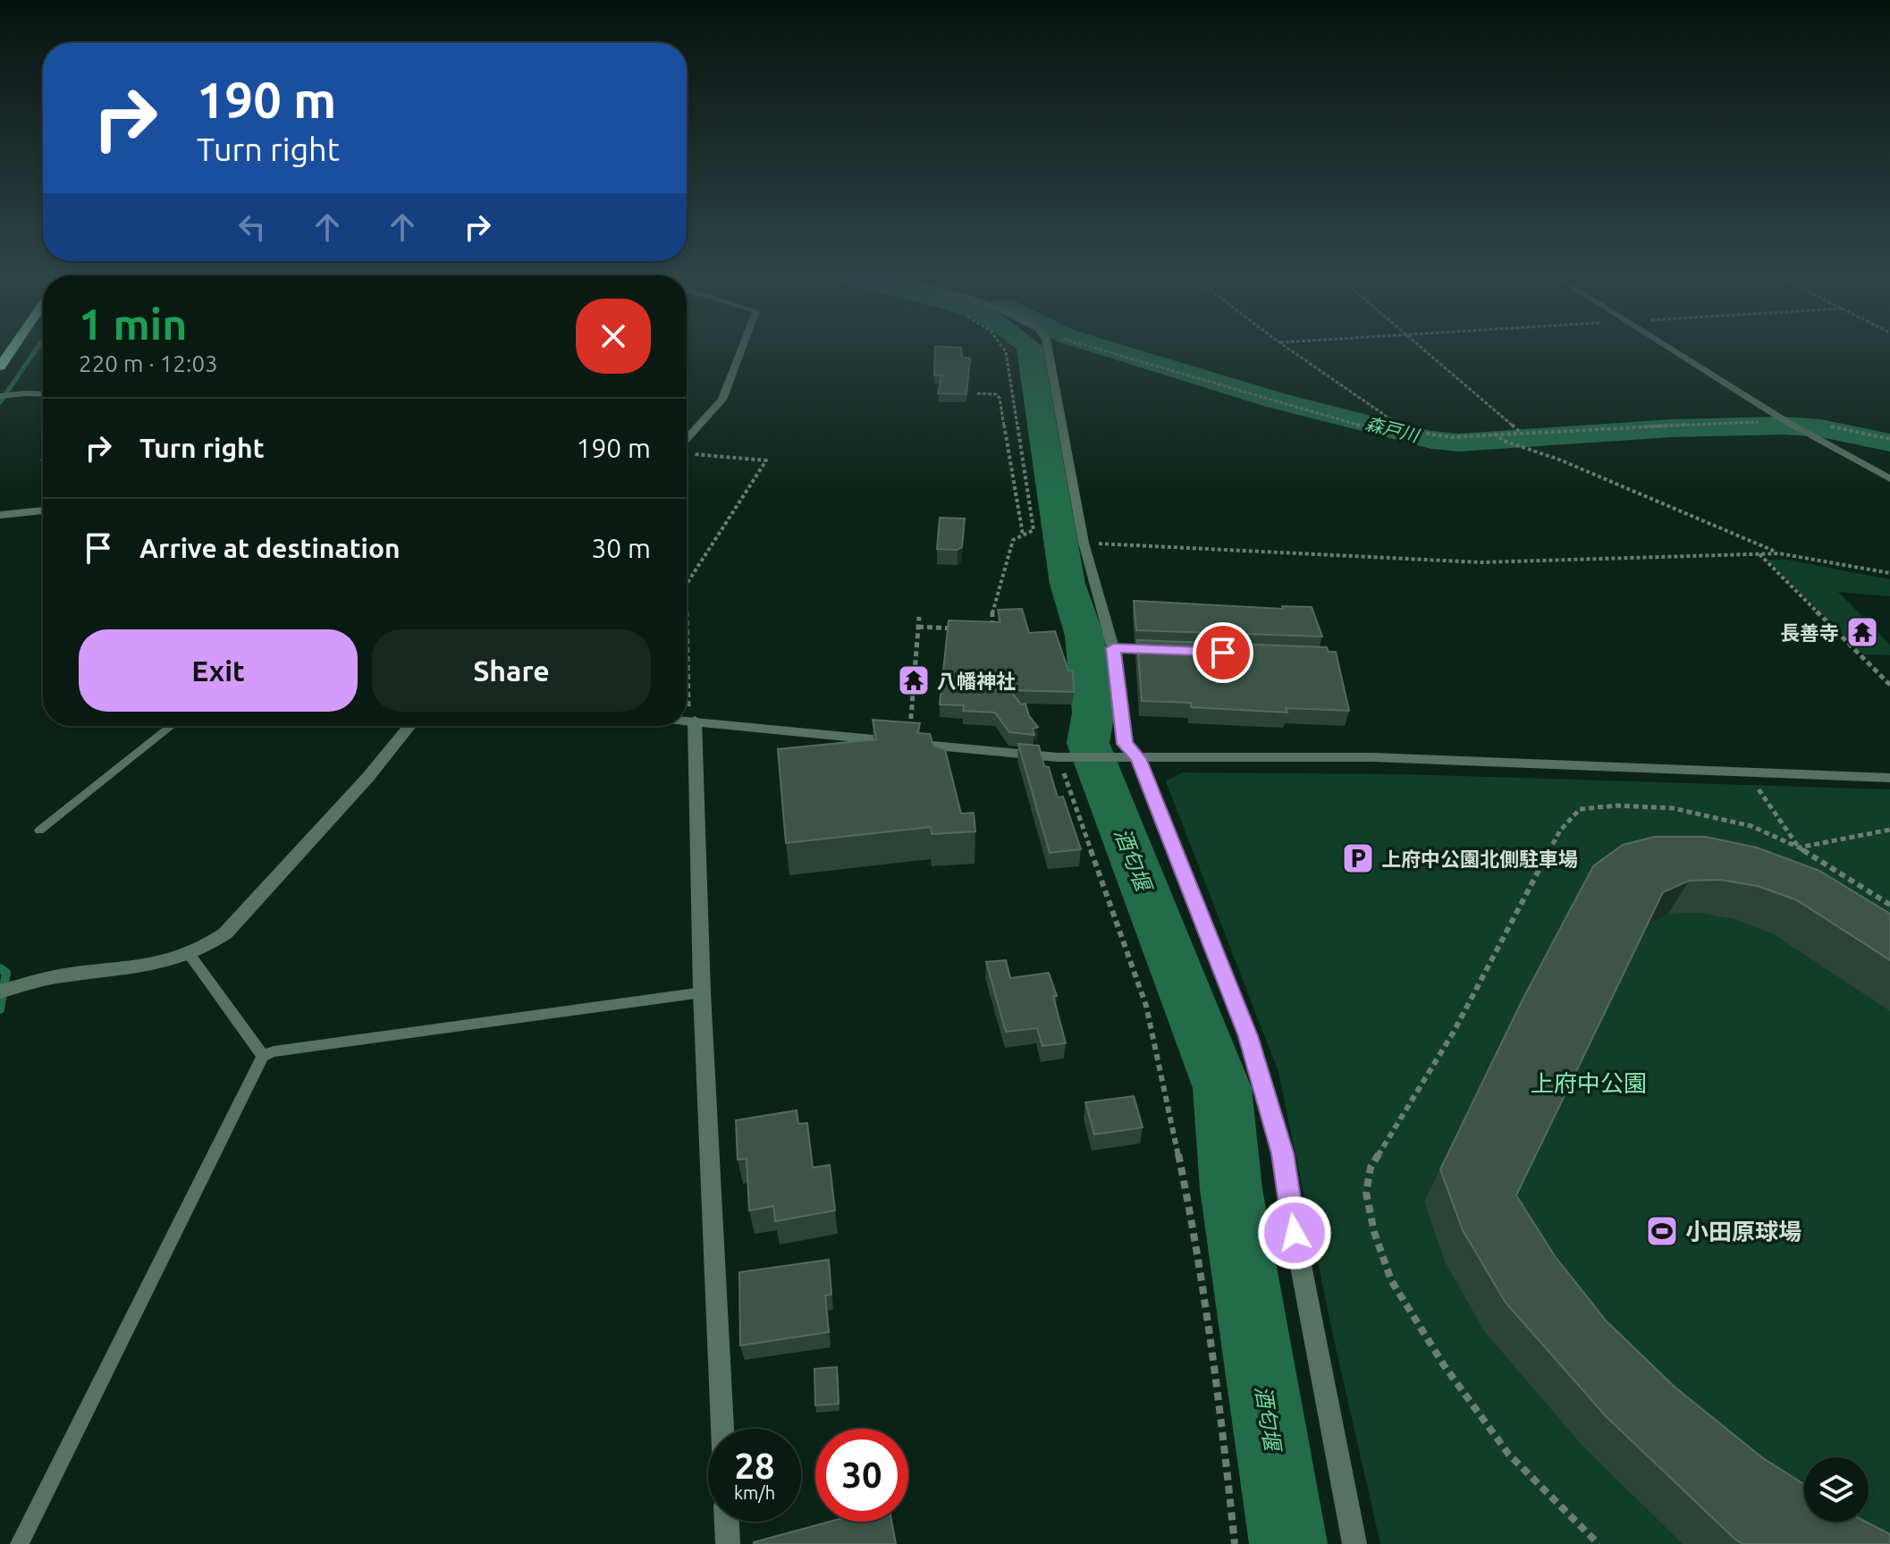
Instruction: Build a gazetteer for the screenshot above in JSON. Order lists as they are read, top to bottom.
{
  "water": ["森戸川", "酒匂堰"],
  "parks": ["上府中公園"],
  "places": {
    "temple": ["長善寺", "八幡神社"],
    "parking": ["上府中公園北側駐車場"],
    "sports": ["小田原球場"]
  },
  "page": {
    "turn": ["190 m", "Turn right"],
    "heading": ["1 min", "220 m · 12:03"],
    "list": [
      {
        "name": "Turn right",
        "value": "190 m"
      },
      {
        "name": "Arrive at destination",
        "value": "30 m"
      }
    ],
    "buttons": ["Exit", "Share"],
    "speed": "28 km/h",
    "limit": "30"
  }
}
